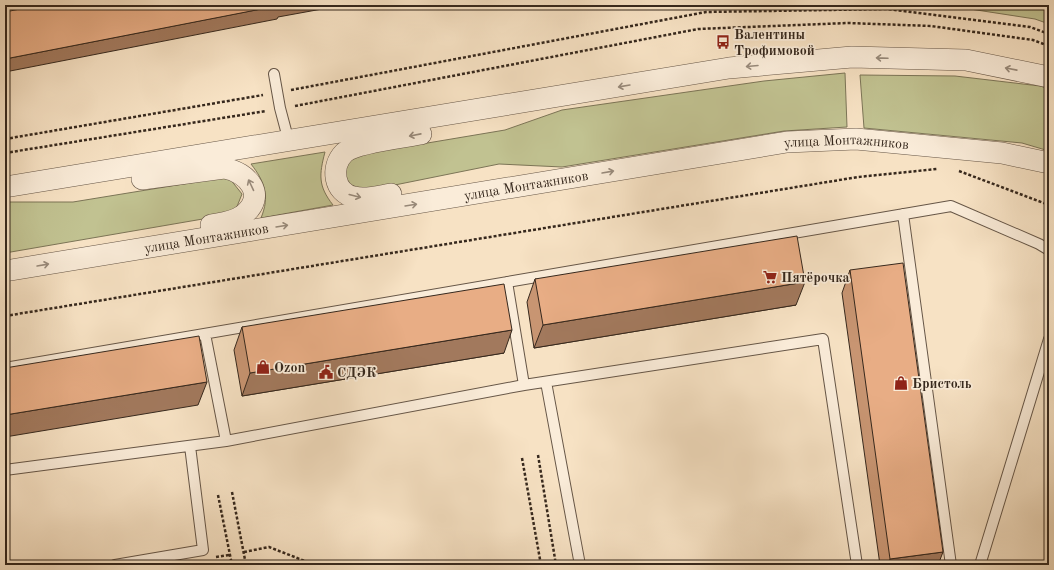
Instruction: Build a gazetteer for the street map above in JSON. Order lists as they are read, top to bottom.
{
  "streets": {
    "street": ["улица Монтажников"]
  },
  "places": {
    "bus stop": ["Валентины Трофимовой"],
    "supermarket": ["Пятёрочка"],
    "shop": ["Ozon", "Бристоль"],
    "public building": ["СДЭК"]
  }
}
